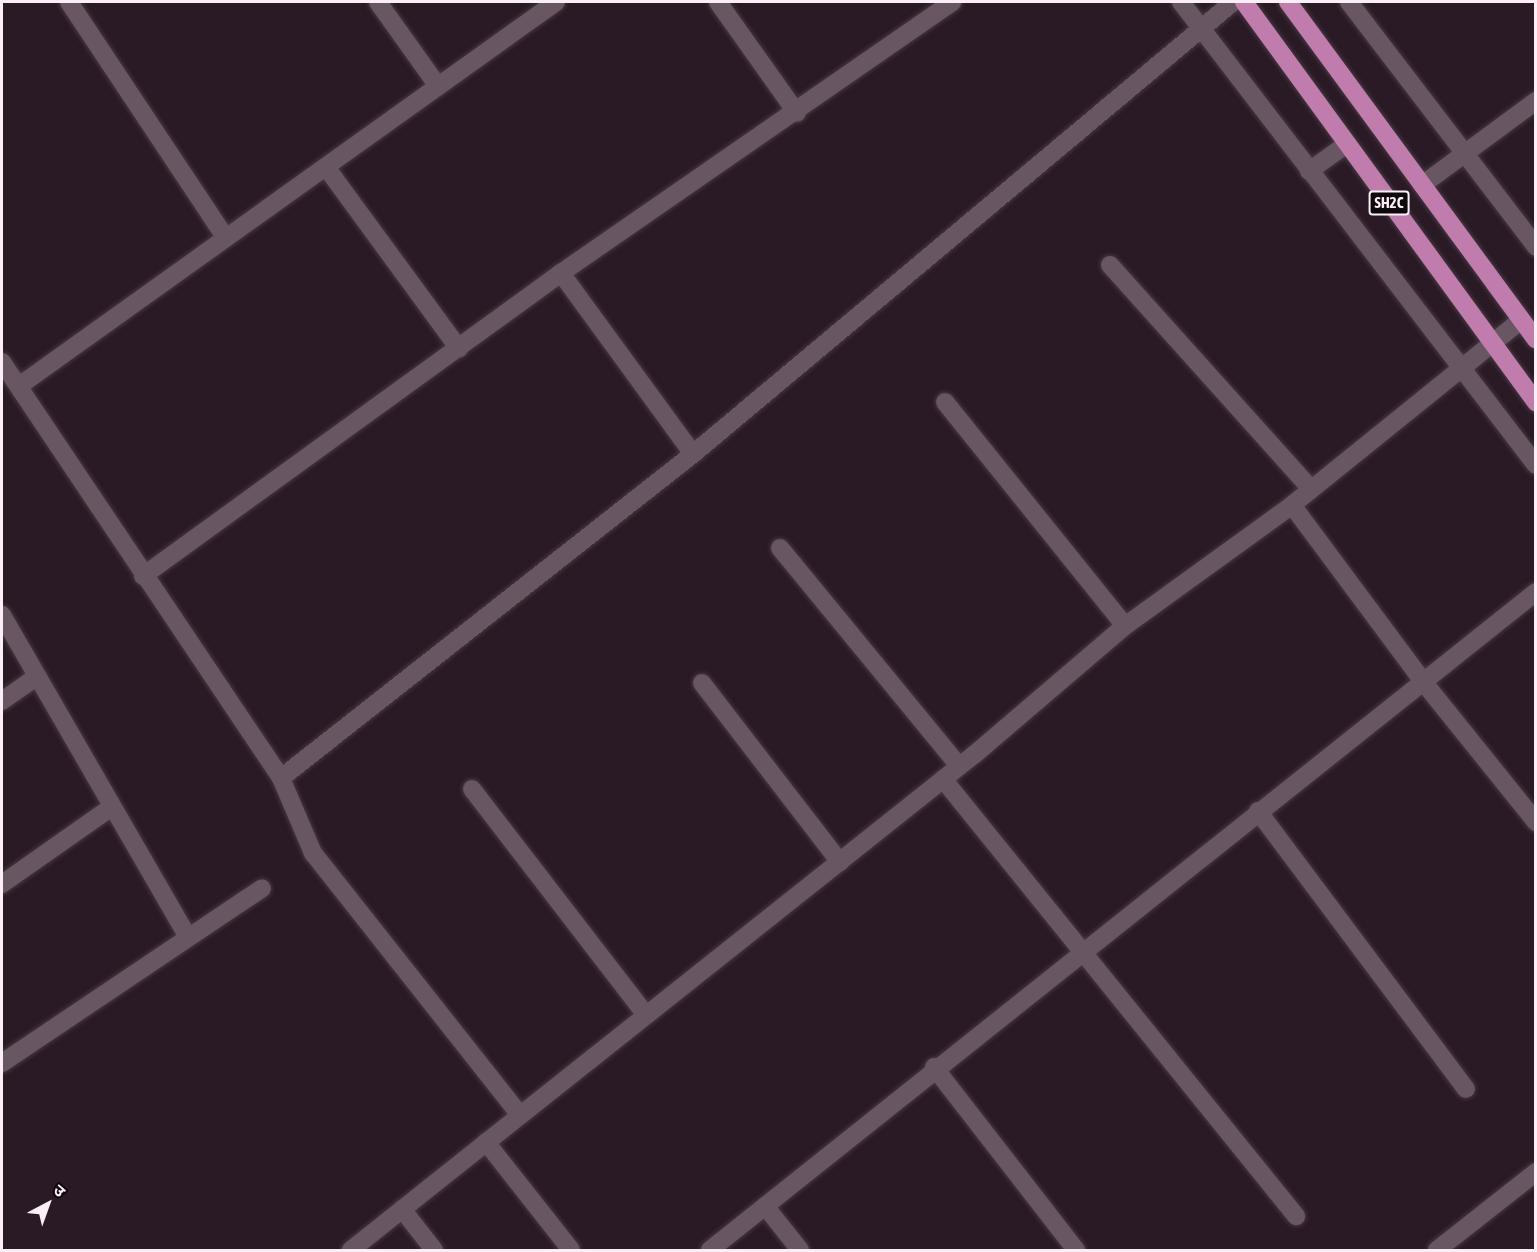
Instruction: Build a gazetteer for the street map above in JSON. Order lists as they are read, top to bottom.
{
  "streets": {
    "main road": ["SH2C"]
  },
  "north": "top right"
}
